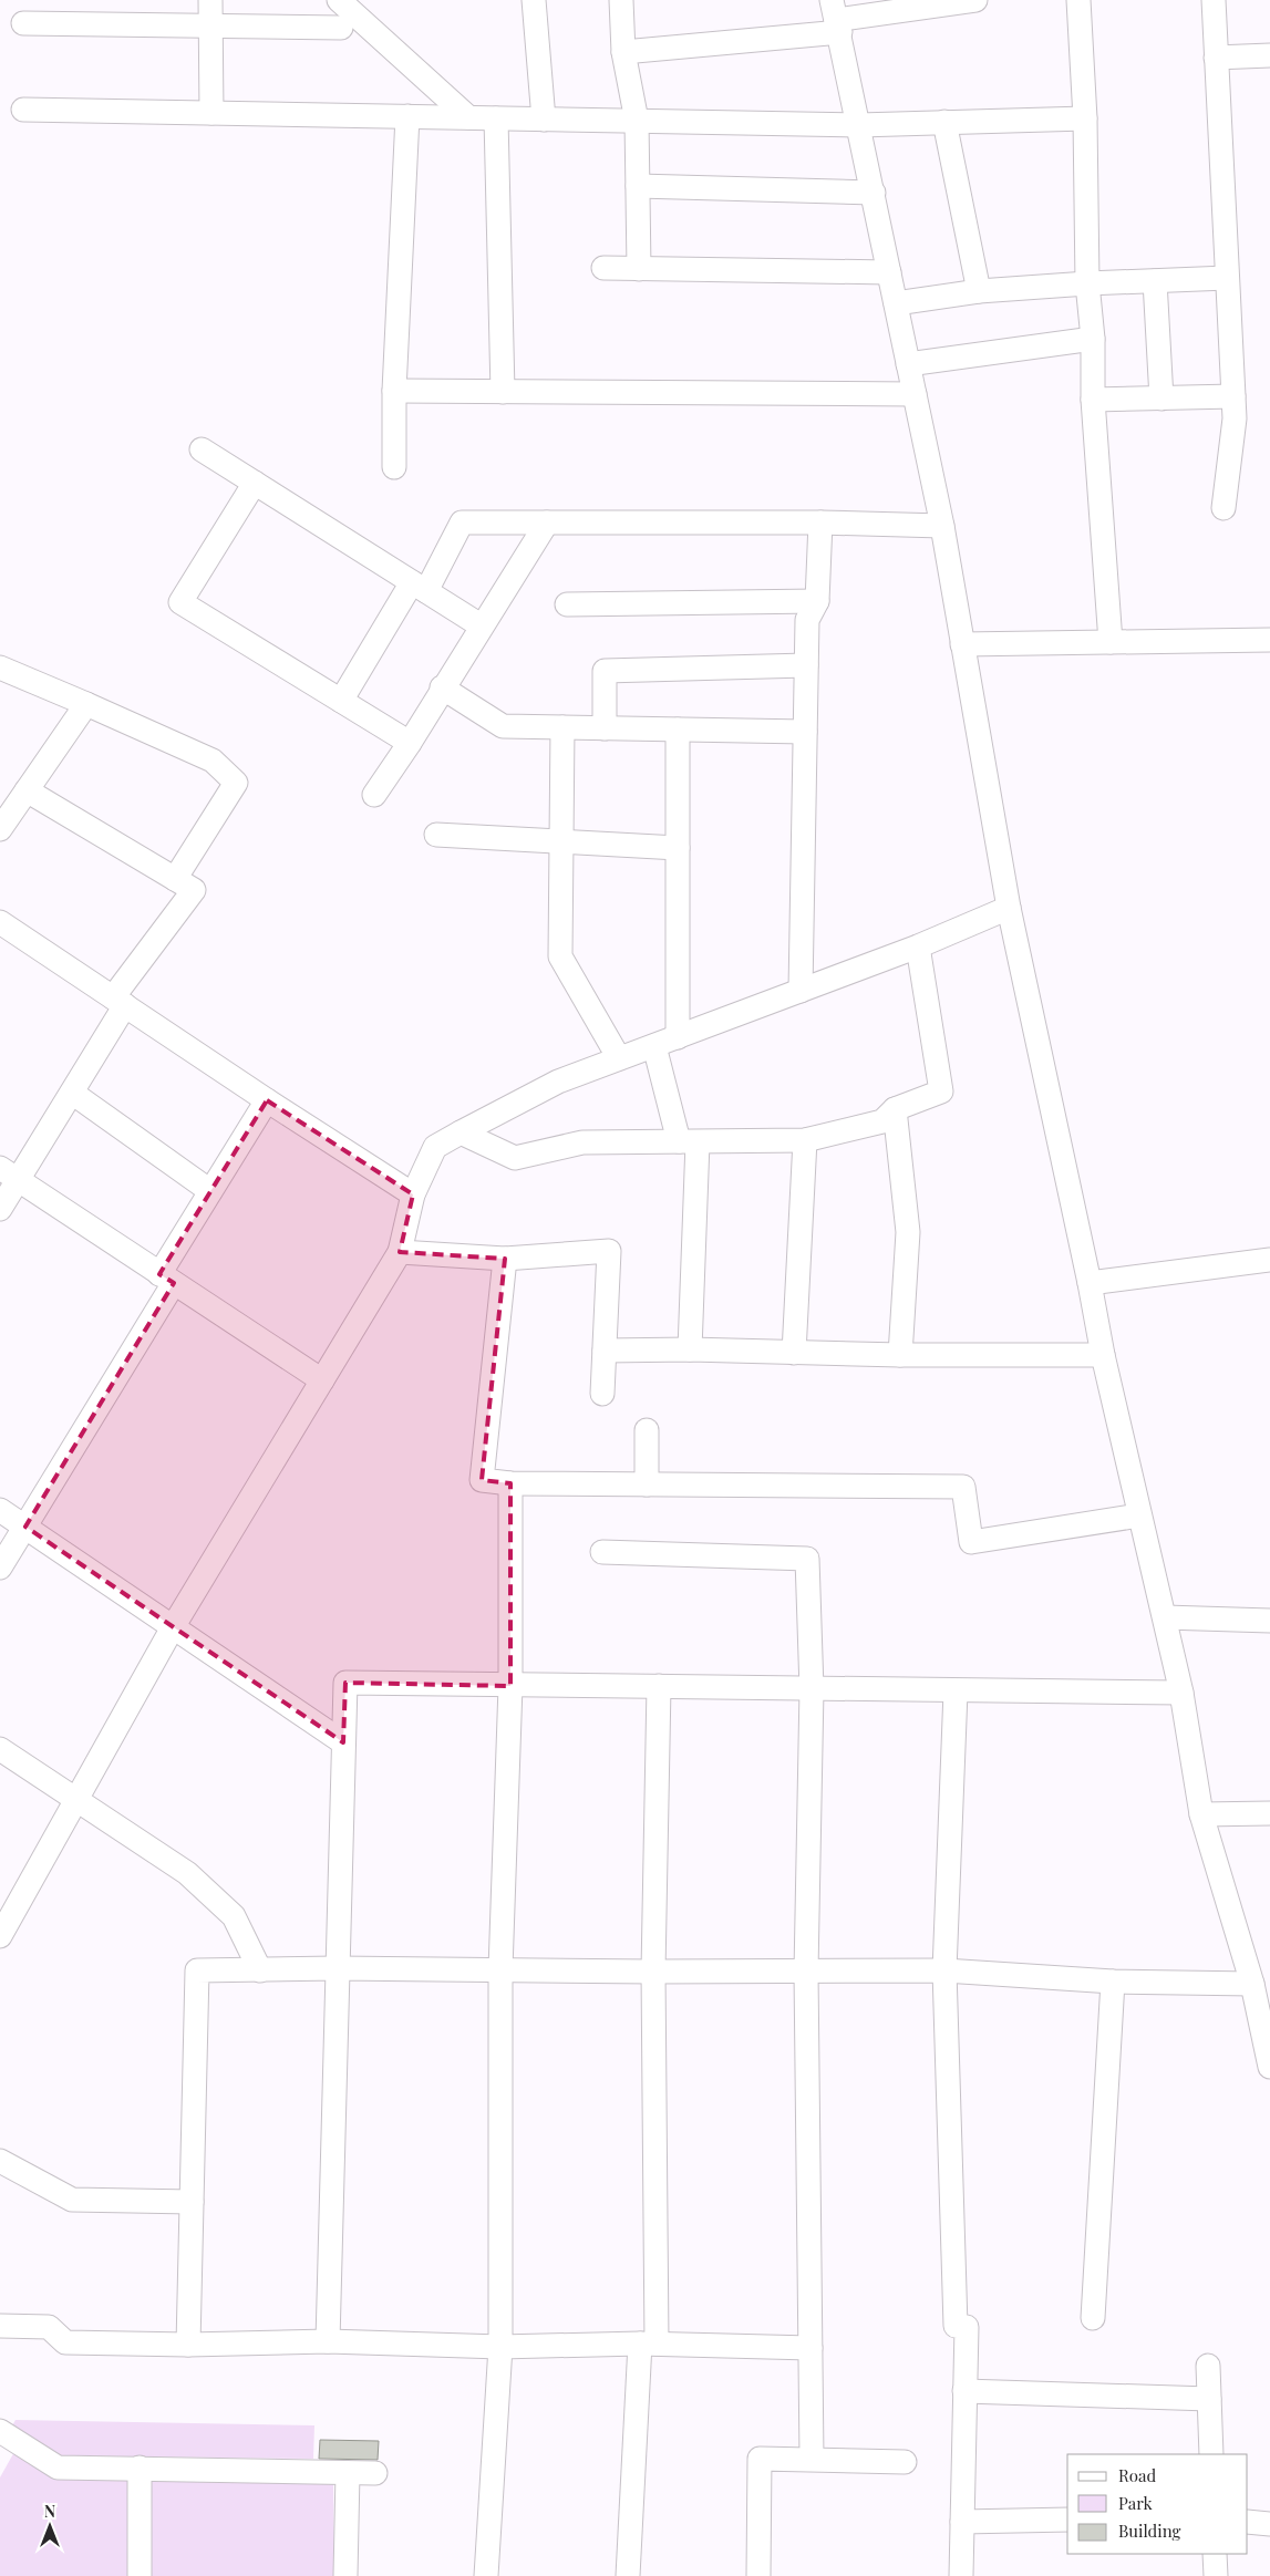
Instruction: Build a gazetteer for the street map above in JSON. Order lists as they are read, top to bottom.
{
  "legend": ["Road", "Park", "Building"],
  "north": "top"
}
